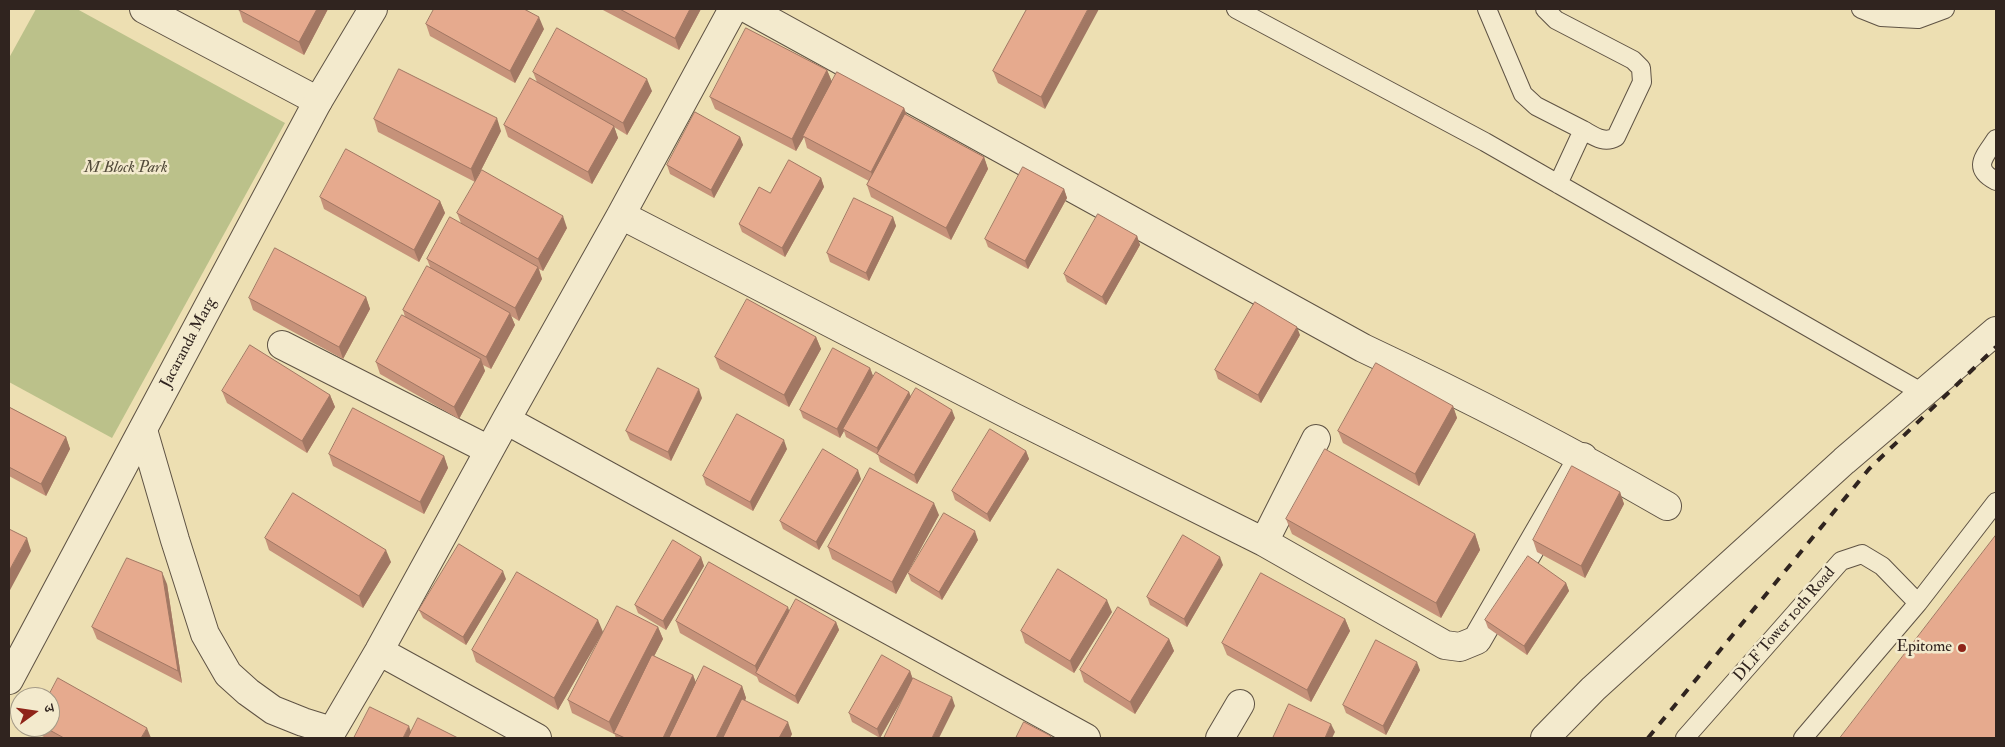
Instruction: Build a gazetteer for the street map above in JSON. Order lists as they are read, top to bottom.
{
  "streets": {
    "street": ["Jacaranda Marg"],
    "lane": ["DLF Tower 10th Road"]
  },
  "parks": ["M Block Park"],
  "places": ["Epitome"],
  "north": "right"
}
